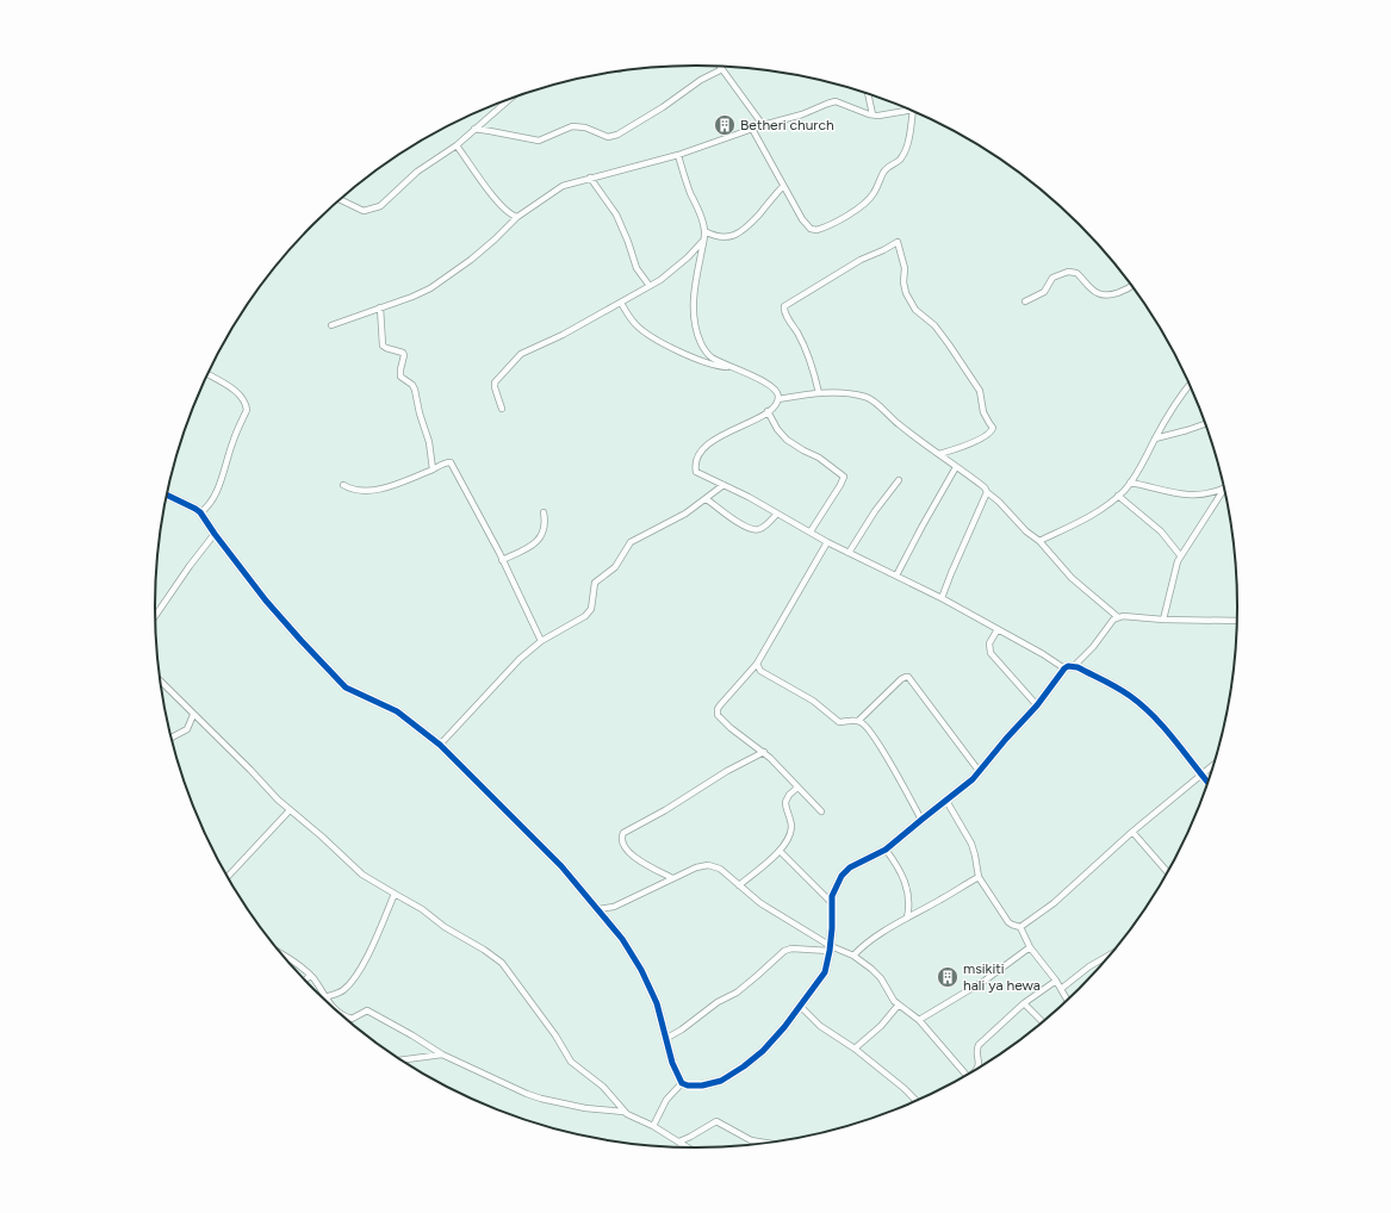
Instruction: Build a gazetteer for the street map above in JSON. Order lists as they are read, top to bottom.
{
  "places": {
    "building": ["Betheri church", "msikiti hali ya hewa"]
  }
}
